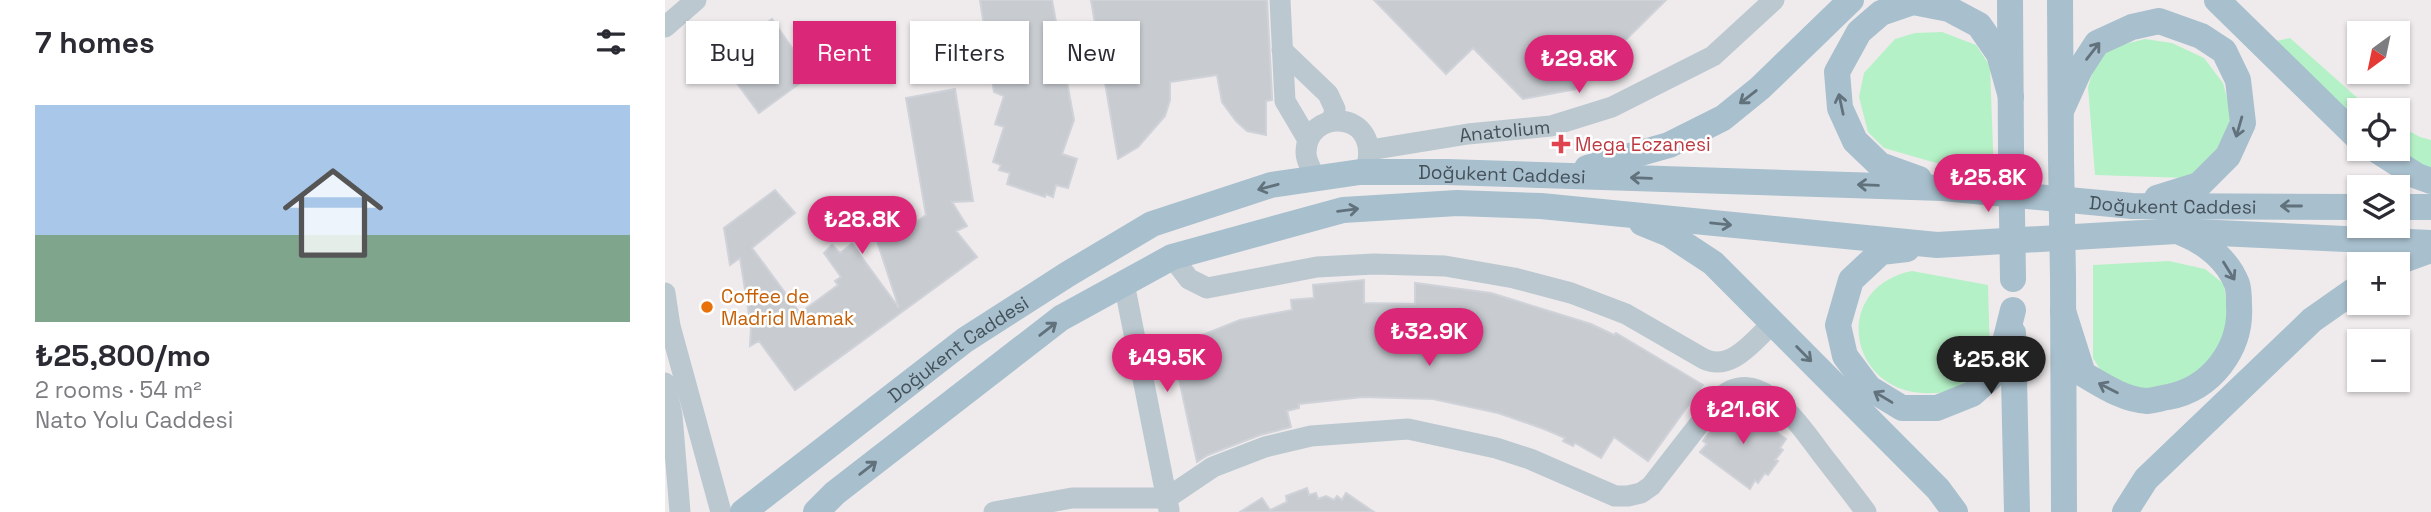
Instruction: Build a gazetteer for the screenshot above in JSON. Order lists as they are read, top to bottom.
{
  "streets": {
    "main road": ["Doğukent Caddesi"],
    "street": ["Anatolium"]
  },
  "crossings": [
    ["Anatolium", "Doğukent Caddesi"]
  ],
  "places": {
    "health": ["Mega Eczanesi"],
    "other": ["Coffee de Madrid Mamak"]
  },
  "north": "bottom left",
  "page": {
    "heading": "7 homes",
    "map_buttons": ["+", "−"],
    "chip": [
      "Buy",
      "Rent",
      "Filters",
      "New"
    ],
    "price": [
      "₺29.8K",
      "₺25.8K",
      "₺28.8K",
      "₺32.9K",
      "₺49.5K",
      "₺25.8K",
      "₺21.6K"
    ],
    "list": [
      {
        "name": "₺25,800/mo",
        "note": "2 rooms · 54 m² · Nato Yolu Caddesi"
      }
    ]
  }
}
